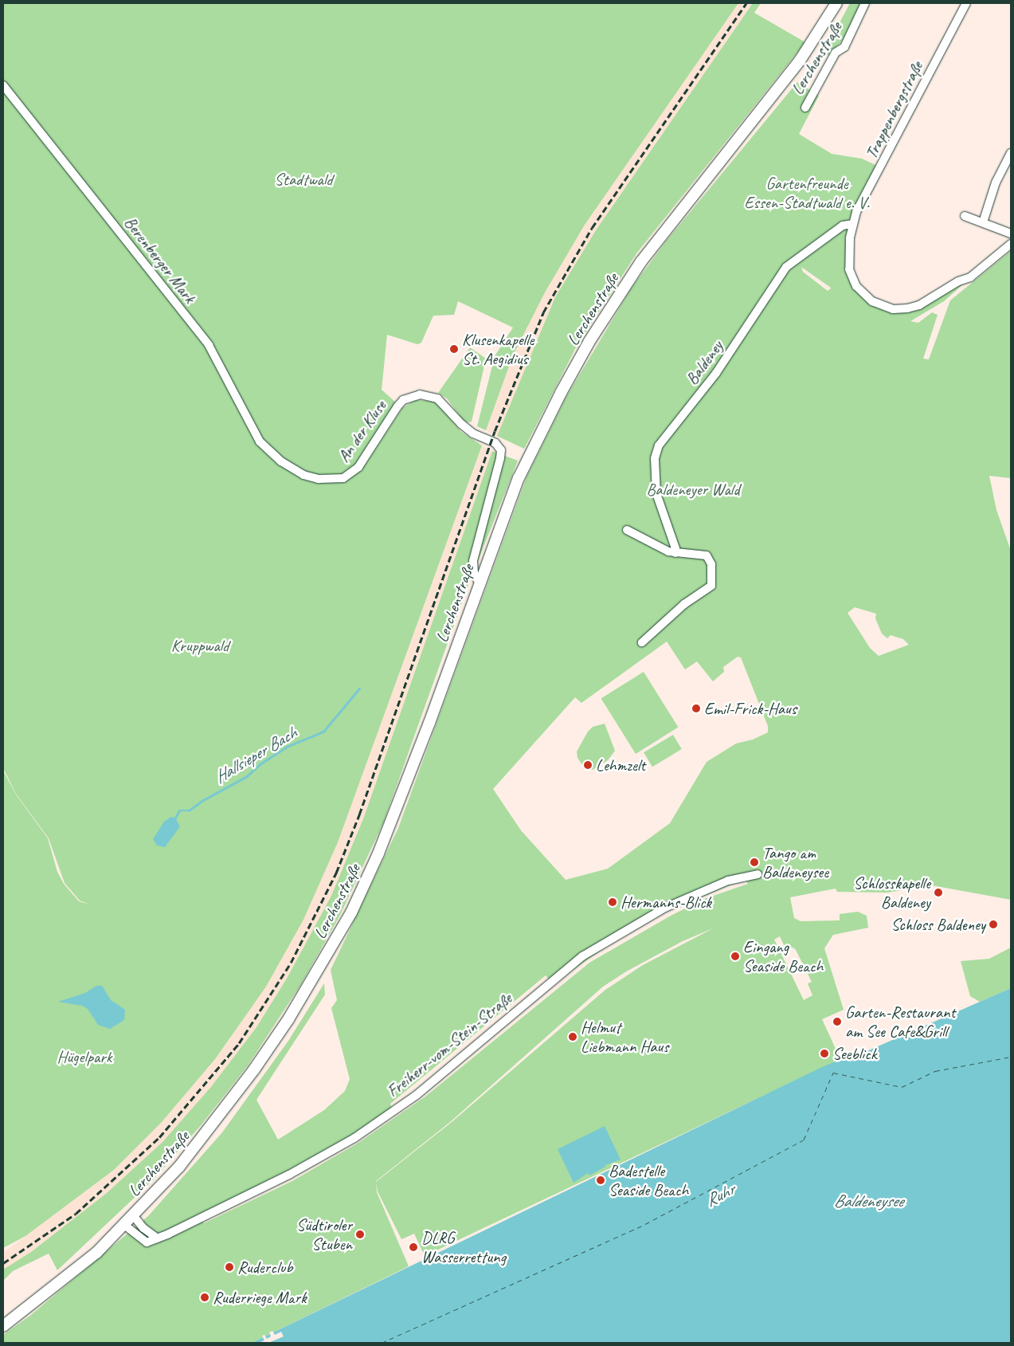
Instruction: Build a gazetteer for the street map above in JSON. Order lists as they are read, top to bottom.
{
  "streets": {
    "main road": ["Lerchenstraße"],
    "street": [
      "Trappenbergstraße",
      "Berenberger Mark",
      "Baldeney",
      "An der Kluse",
      "Freiherr-vom-Stein-Straße"
    ]
  },
  "crossings": [
    ["Lerchenstraße", "An der Kluse"],
    ["Lerchenstraße", "Freiherr-vom-Stein-Straße"],
    ["Trappenbergstraße", "Baldeney"],
    ["Berenberger Mark", "An der Kluse"]
  ],
  "water": ["Hallsieper Bach", "Ruhr", "Baldeneysee"],
  "parks": [
    "Stadtwald",
    "Gartenfreunde Essen-Stadtwald e. V.",
    "Baldeneyer Wald",
    "Kruppwald",
    "Hügelpark"
  ],
  "places": [
    "Klusenkapelle St. Aegidius",
    "Emil-Frick-Haus",
    "Lehmzelt",
    "Tango am Baldeneysee",
    "Schlosskapelle Baldeney",
    "Hermanns-Blick",
    "Schloss Baldeney",
    "Eingang Seaside Beach",
    "Garten-Restaurant am See Cafe&Grill",
    "Helmut Liebmann Haus",
    "Seeblick",
    "Badestelle Seaside Beach",
    "Südtiroler Stuben",
    "DLRG Wasserrettung",
    "Ruderclub",
    "Ruderriege Mark"
  ]
}
